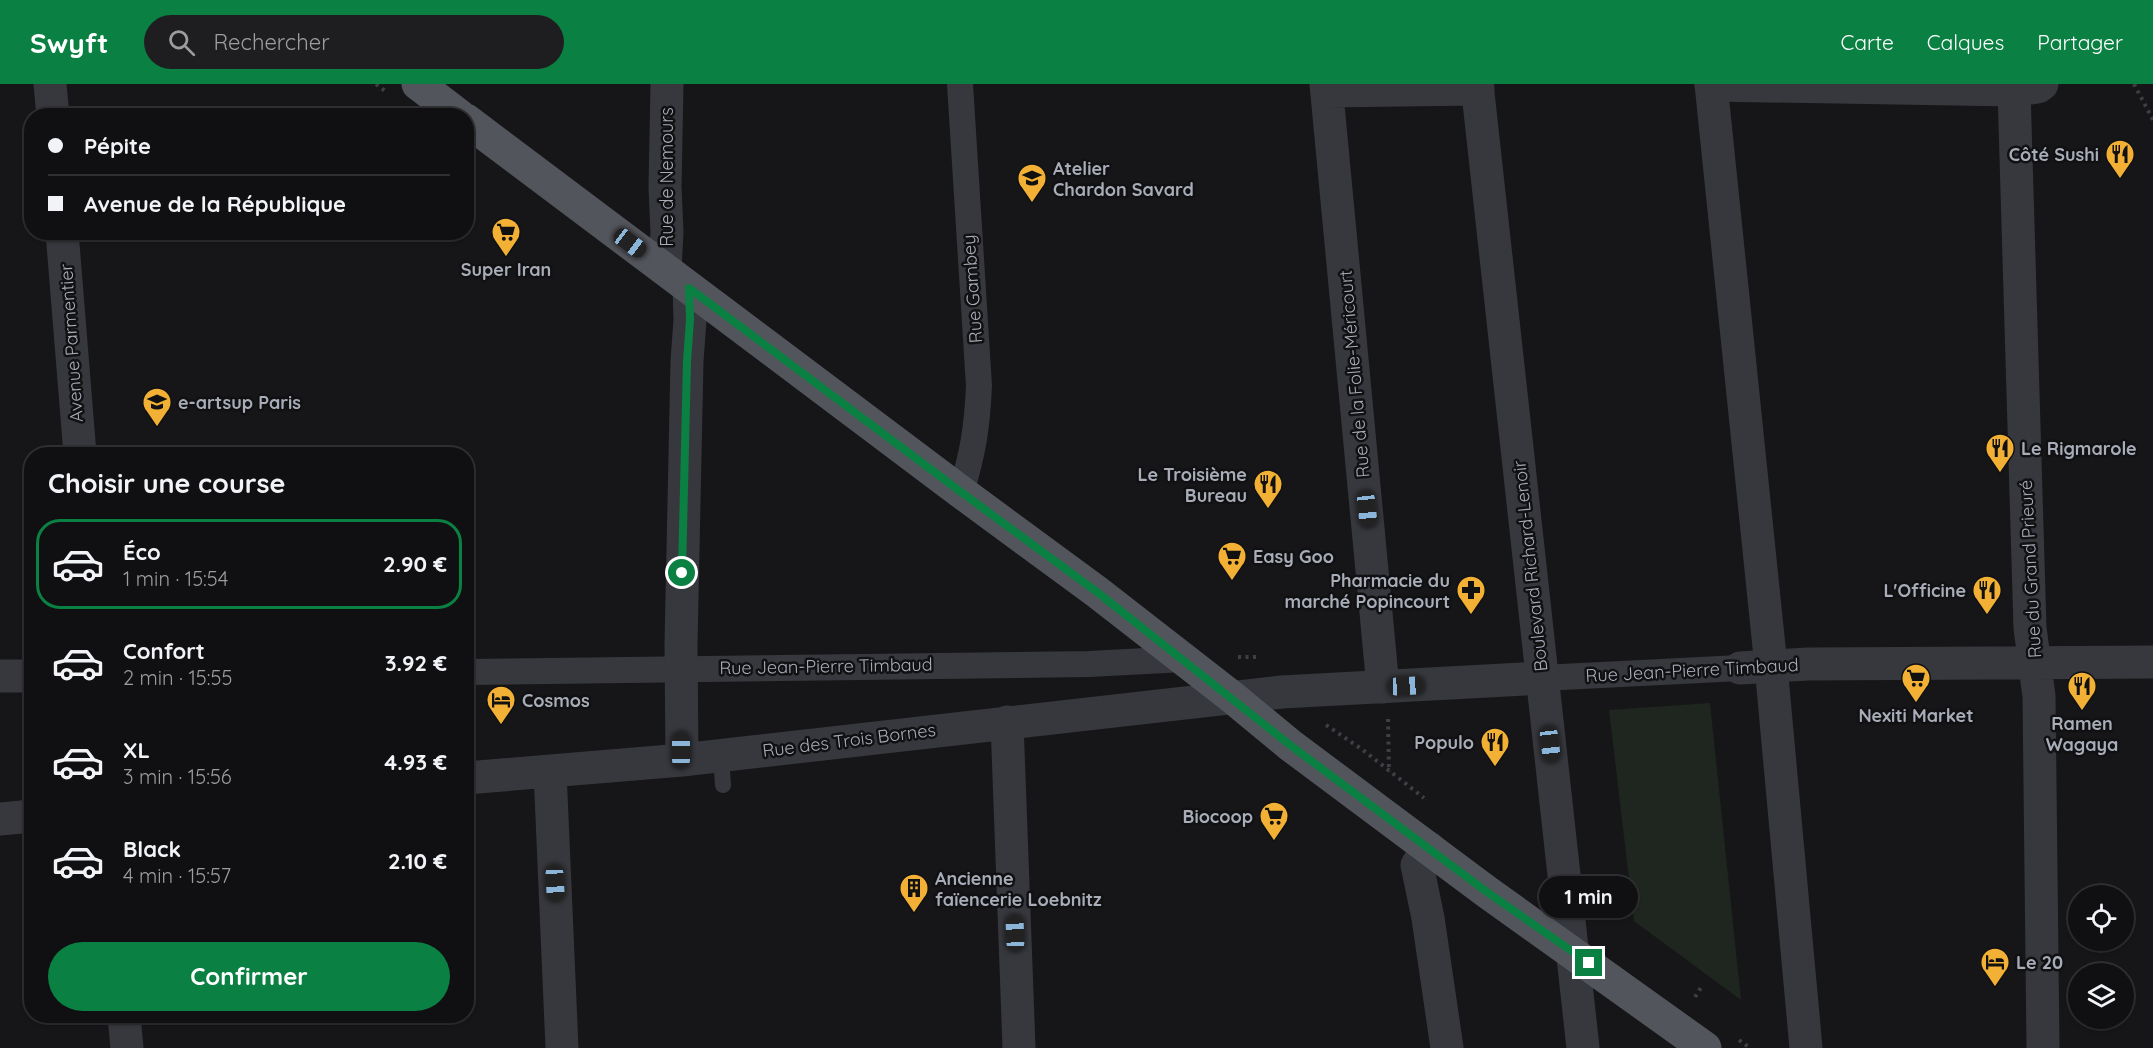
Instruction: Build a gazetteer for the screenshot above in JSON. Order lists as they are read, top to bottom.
{
  "streets": {
    "street": [
      "Rue de Nemours",
      "Rue Gambey",
      "Avenue Parmentier",
      "Rue de la Folie-Méricourt",
      "Boulevard Richard-Lenoir",
      "Rue du Grand Prieuré",
      "Rue Jean-Pierre Timbaud",
      "Rue des Trois Bornes"
    ]
  },
  "crossings": [
    ["Rue de Nemours", "Rue Jean-Pierre Timbaud"],
    ["Rue de Nemours", "Rue des Trois Bornes"],
    ["Rue de la Folie-Méricourt", "Rue Jean-Pierre Timbaud"],
    ["Boulevard Richard-Lenoir", "Rue Jean-Pierre Timbaud"],
    ["Rue du Grand Prieuré", "Rue Jean-Pierre Timbaud"],
    ["Rue Jean-Pierre Timbaud", "Rue des Trois Bornes"]
  ],
  "places": {
    "restaurant": [
      "Côté Sushi",
      "Le Rigmarole",
      "Le Troisième Bureau",
      "L'Officine",
      "Ramen Wagaya",
      "Populo"
    ],
    "school or university": ["Atelier Chardon Savard", "e-artsup Paris"],
    "supermarket": [
      "Super Iran",
      "Easy Goo",
      "Nexiti Market",
      "Biocoop"
    ],
    "pharmacy": ["Pharmacie du marché Popincourt"],
    "hotel": ["Cosmos", "Le 20"],
    "building": ["Ancienne faïencerie Loebnitz"]
  },
  "page": {
    "header": "Swyft",
    "search": "Rechercher",
    "nav": ["Carte", "Calques", "Partager"],
    "banner": ["Pépite", "Avenue de la République"],
    "heading": "Choisir une course",
    "list": [
      {
        "name": "Éco",
        "note": "1 min · 15:54",
        "value": "2.90 €"
      },
      {
        "name": "Confort",
        "note": "2 min · 15:55",
        "value": "3.92 €"
      },
      {
        "name": "XL",
        "note": "3 min · 15:56",
        "value": "4.93 €"
      },
      {
        "name": "Black",
        "note": "4 min · 15:57",
        "value": "2.10 €"
      }
    ],
    "bubble": "1 min",
    "buttons": "Confirmer"
  }
}
